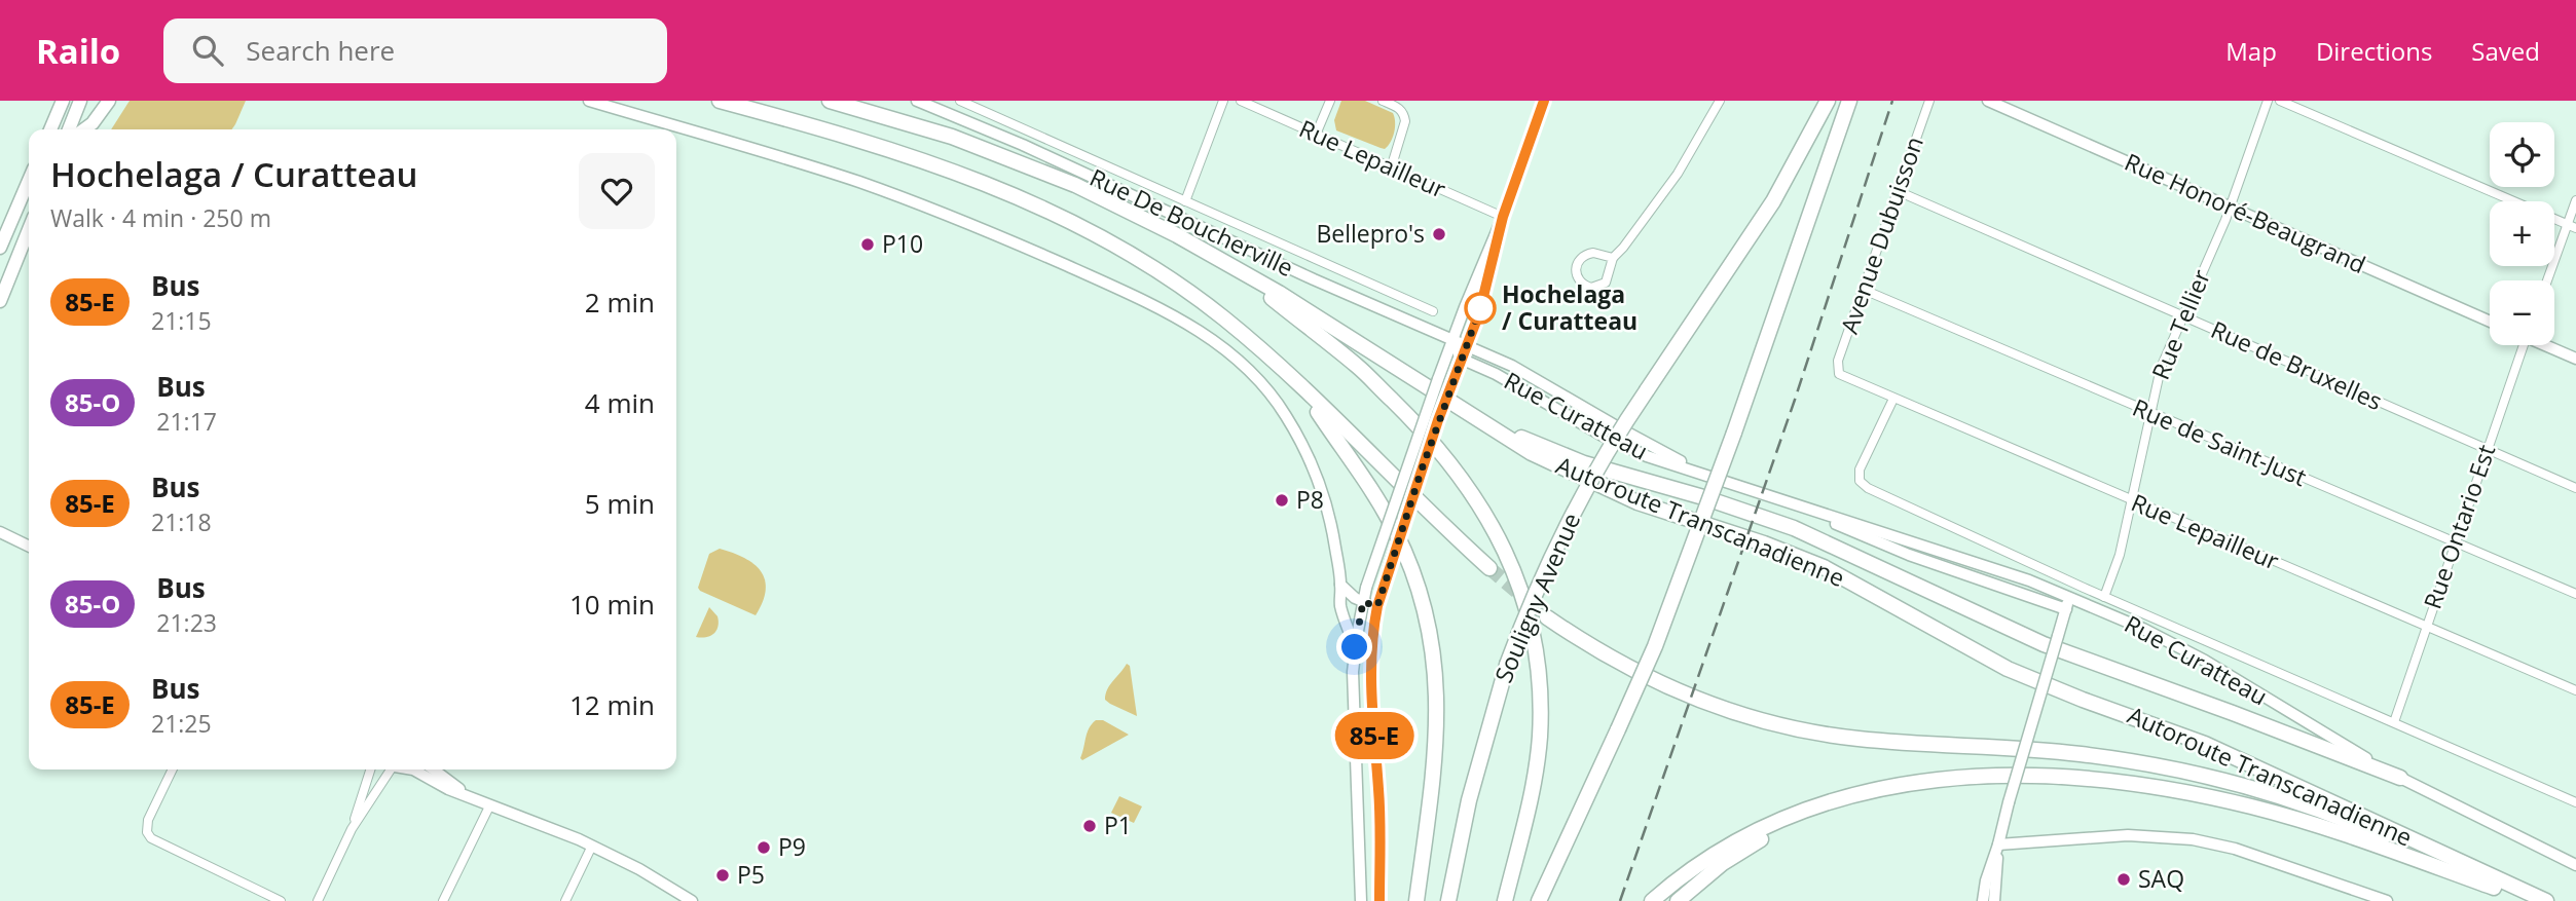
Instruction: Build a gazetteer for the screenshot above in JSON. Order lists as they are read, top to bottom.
{
  "streets": {
    "highway": ["Autoroute Transcanadienne", "Souligny Avenue"],
    "main road": ["Rue Honoré-Beaugrand", "Rue De Boucherville", "Rue Curatteau"],
    "street": [
      "Rue Lepailleur",
      "Avenue Dubuisson",
      "Rue Tellier",
      "Rue de Bruxelles",
      "Rue de Saint-Just",
      "Rue Ontario Est"
    ]
  },
  "crossings": [
    ["Rue Lepailleur", "Avenue Dubuisson"],
    ["Rue Lepailleur", "Rue Tellier"],
    ["Rue Lepailleur", "Rue Curatteau"],
    ["Rue Lepailleur", "Rue Ontario Est"],
    ["Rue Honoré-Beaugrand", "Rue Tellier"],
    ["Rue De Boucherville", "Rue Curatteau"],
    ["Avenue Dubuisson", "Rue de Bruxelles"],
    ["Avenue Dubuisson", "Rue de Saint-Just"],
    ["Rue Tellier", "Rue de Bruxelles"],
    ["Rue Tellier", "Rue Curatteau"],
    ["Rue Tellier", "Rue de Saint-Just"],
    ["Rue de Bruxelles", "Rue Ontario Est"],
    ["Rue Curatteau", "Rue Ontario Est"],
    ["Rue de Saint-Just", "Rue Ontario Est"]
  ],
  "places": [
    "Bellepro's",
    "P10",
    "Hochelaga / Curatteau",
    "P8",
    "P1",
    "P9",
    "P5",
    "SAQ"
  ],
  "lines": ["bus line 85-E"],
  "page": {
    "header": "Railo",
    "search": "Search here",
    "nav": ["Map", "Directions", "Saved"],
    "on_map": "85-E",
    "map_buttons": ["+", "−"],
    "heading": ["Hochelaga / Curatteau", "Walk · 4 min · 250 m"],
    "list": [
      {
        "mark": "85-E",
        "name": "Bus",
        "note": "21:15",
        "value": "2 min"
      },
      {
        "mark": "85-O",
        "name": "Bus",
        "note": "21:17",
        "value": "4 min"
      },
      {
        "mark": "85-E",
        "name": "Bus",
        "note": "21:18",
        "value": "5 min"
      },
      {
        "mark": "85-O",
        "name": "Bus",
        "note": "21:23",
        "value": "10 min"
      },
      {
        "mark": "85-E",
        "name": "Bus",
        "note": "21:25",
        "value": "12 min"
      }
    ]
  }
}
